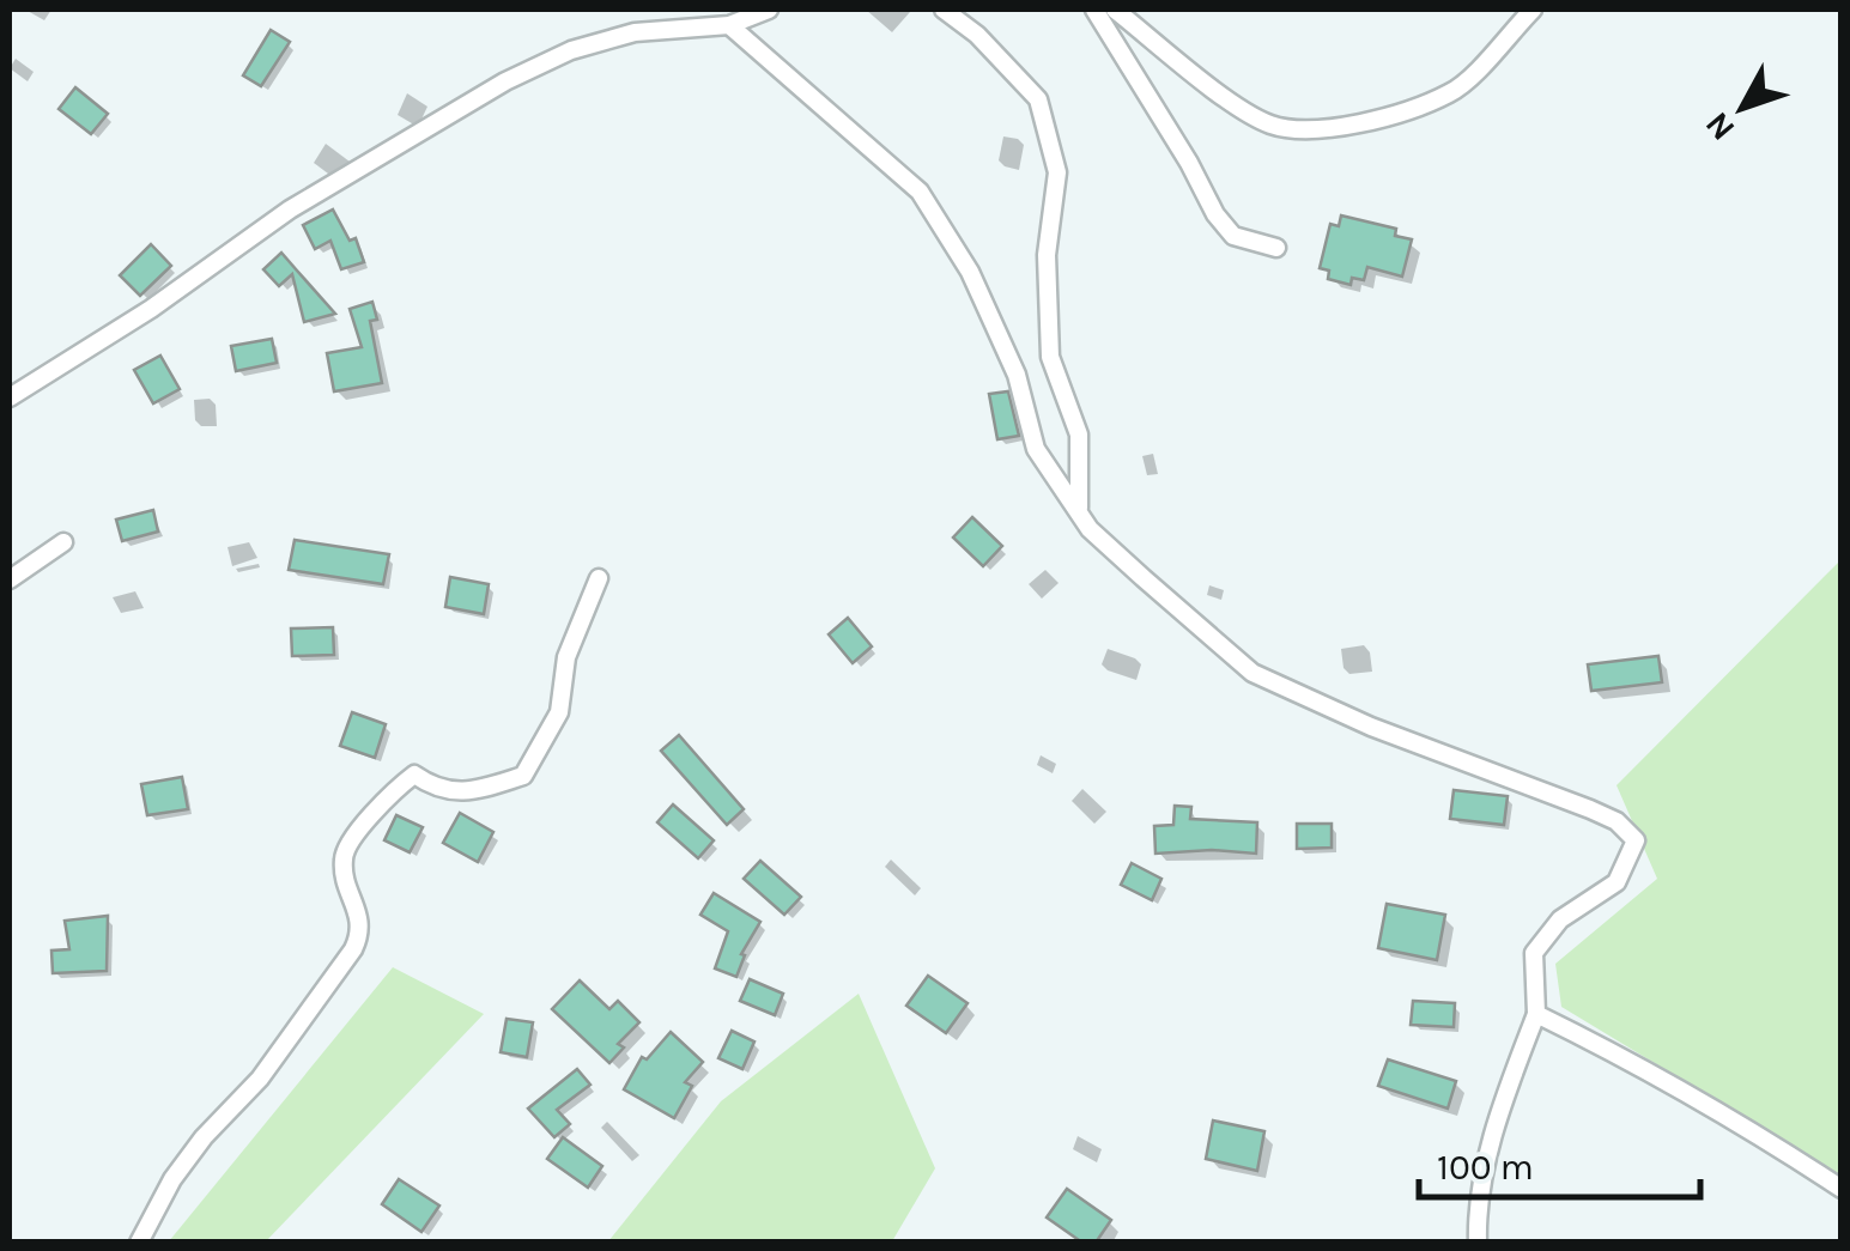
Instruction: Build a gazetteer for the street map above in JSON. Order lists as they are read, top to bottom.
{
  "scale_bar": "100 m",
  "north": "bottom left"
}
